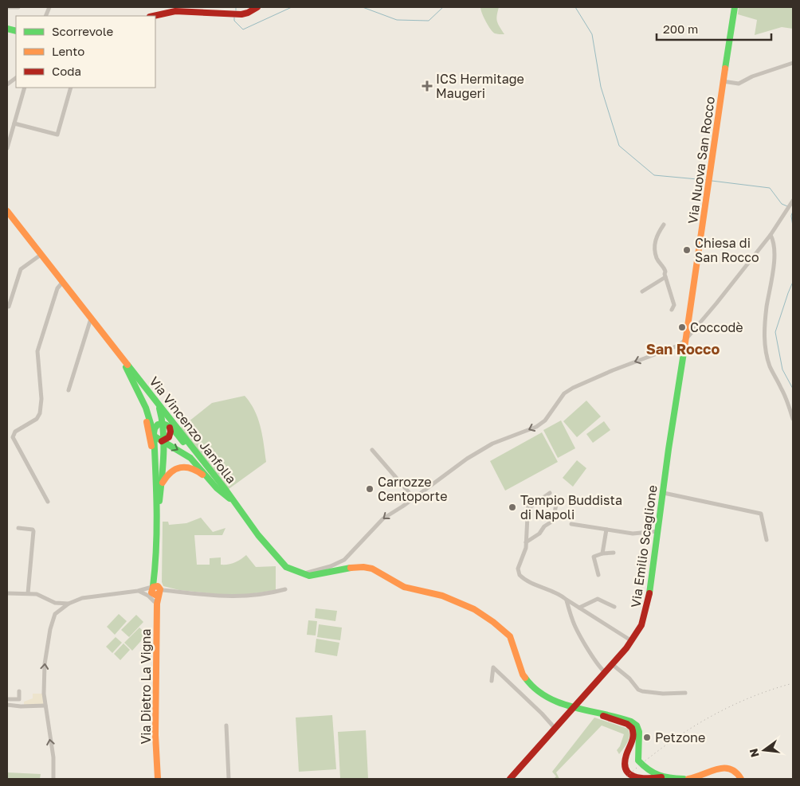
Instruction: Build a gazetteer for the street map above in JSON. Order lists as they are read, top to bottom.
{
  "streets": {
    "main road": [
      "Via Nuova San Rocco",
      "Via Vincenzo Janfolla",
      "Via Emilio Scaglione",
      "Via Dietro La Vigna"
    ]
  },
  "crossings": [
    ["Via Nuova San Rocco", "Via Emilio Scaglione"]
  ],
  "districts": ["San Rocco"],
  "places": {
    "health": ["ICS Hermitage Maugeri"],
    "other": [
      "Chiesa di San Rocco",
      "Coccodè",
      "Carrozze Centoporte",
      "Tempio Buddista di Napoli",
      "Petzone"
    ]
  },
  "legend": ["Scorrevole", "Lento", "Coda"],
  "scale_bar": "200 m",
  "north": "left"
}
